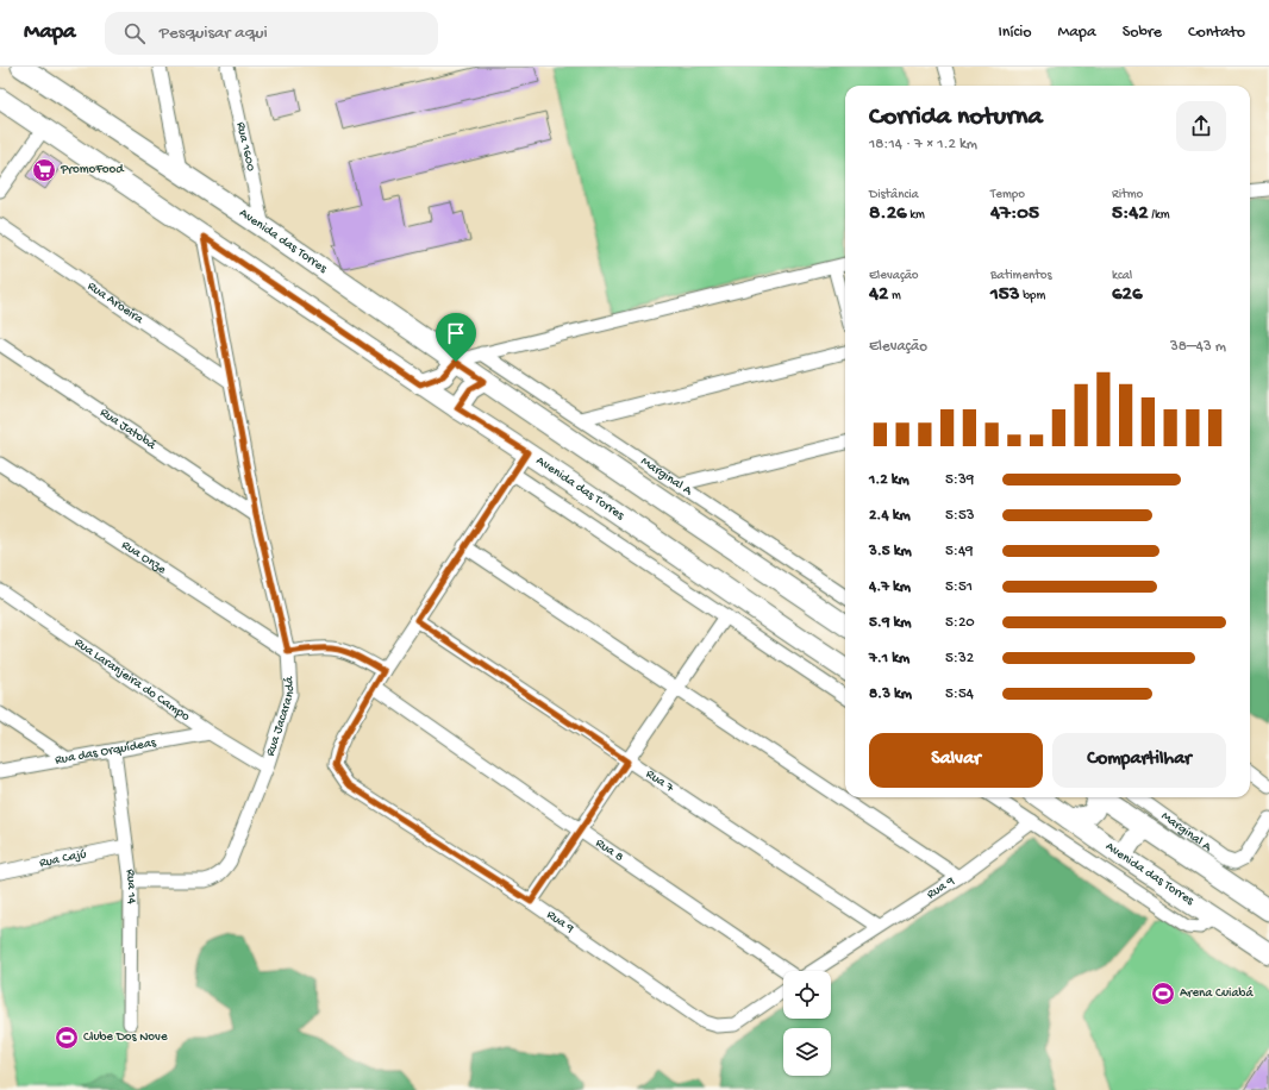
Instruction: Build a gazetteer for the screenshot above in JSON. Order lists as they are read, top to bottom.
{
  "streets": {
    "main road": ["Avenida das Torres"],
    "street": [
      "Rua 1600",
      "Rua Aroeira",
      "Rua Jatobá",
      "Marginal A",
      "Rua Onze",
      "Rua Laranjeira do Campo",
      "Rua Jacarandá",
      "Rua das Orquídeas",
      "Rua 7",
      "Rua 8",
      "Rua Cajú",
      "Rua 14",
      "Rua 9"
    ]
  },
  "crossings": [
    ["Rua 1600", "Avenida das Torres"],
    ["Avenida das Torres", "Rua Jacarandá"],
    ["Rua Aroeira", "Rua Jacarandá"],
    ["Rua Jatobá", "Rua Jacarandá"],
    ["Rua Onze", "Rua Jacarandá"],
    ["Rua Laranjeira do Campo", "Rua Jacarandá"],
    ["Rua Laranjeira do Campo", "Rua das Orquídeas"],
    ["Rua Jacarandá", "Rua 14"],
    ["Rua das Orquídeas", "Rua 14"],
    ["Rua 7", "Rua 9"],
    ["Rua 8", "Rua 9"],
    ["Rua Cajú", "Rua 14"]
  ],
  "places": {
    "supermarket": ["PromoFood"],
    "sports": ["Arena Cuiabá", "Clube Dos Nove"]
  },
  "page": {
    "header": "Mapa",
    "search": "Pesquisar aqui",
    "nav": [
      "Início",
      "Mapa",
      "Sobre",
      "Contato"
    ],
    "heading": ["Corrida noturna", "18:14 · 7 × 1.2 km"],
    "stats": [
      ["Distância", "8.26 km"],
      ["Tempo", "47:05"],
      ["Ritmo", "5:42 /km"],
      ["Elevação", "42 m"],
      ["Batimentos", "153 bpm"],
      ["kcal", "626"]
    ],
    "chart": ["Elevação", "38–43 m"],
    "list": [
      {
        "name": "1.2 km",
        "note": "5:39"
      },
      {
        "name": "2.4 km",
        "note": "5:53"
      },
      {
        "name": "3.5 km",
        "note": "5:49"
      },
      {
        "name": "4.7 km",
        "note": "5:51"
      },
      {
        "name": "5.9 km",
        "note": "5:20"
      },
      {
        "name": "7.1 km",
        "note": "5:32"
      },
      {
        "name": "8.3 km",
        "note": "5:54"
      }
    ],
    "buttons": ["Salvar", "Compartilhar"]
  }
}
